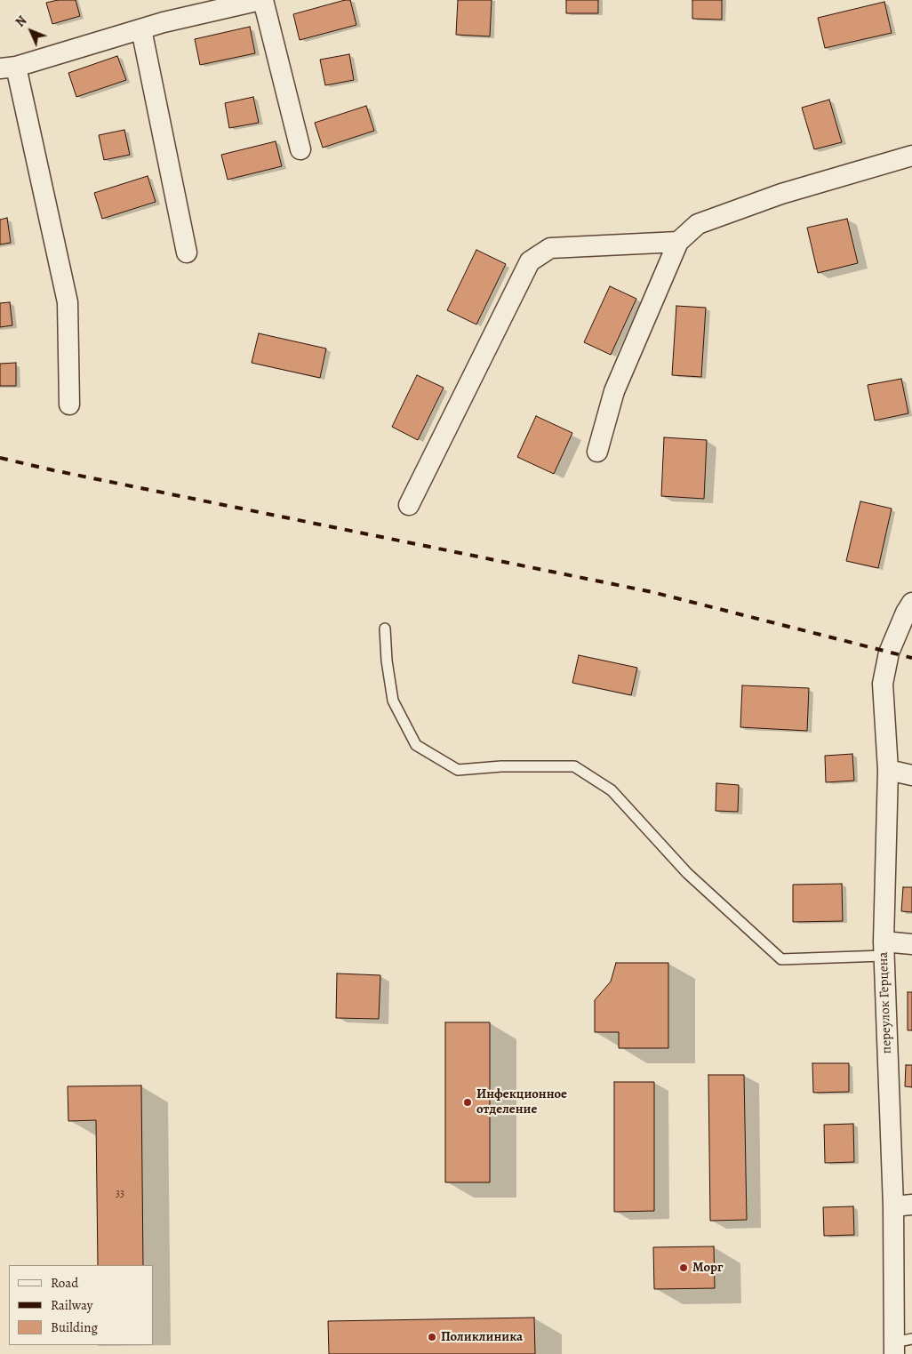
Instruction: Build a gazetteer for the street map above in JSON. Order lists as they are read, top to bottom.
{
  "streets": {
    "street": ["переулок Герцена"]
  },
  "places": ["Инфекционное отделение", "Морг", "Поликлиника"],
  "house_numbers": ["33"],
  "legend": ["Road", "Railway", "Building"],
  "north": "top left"
}
